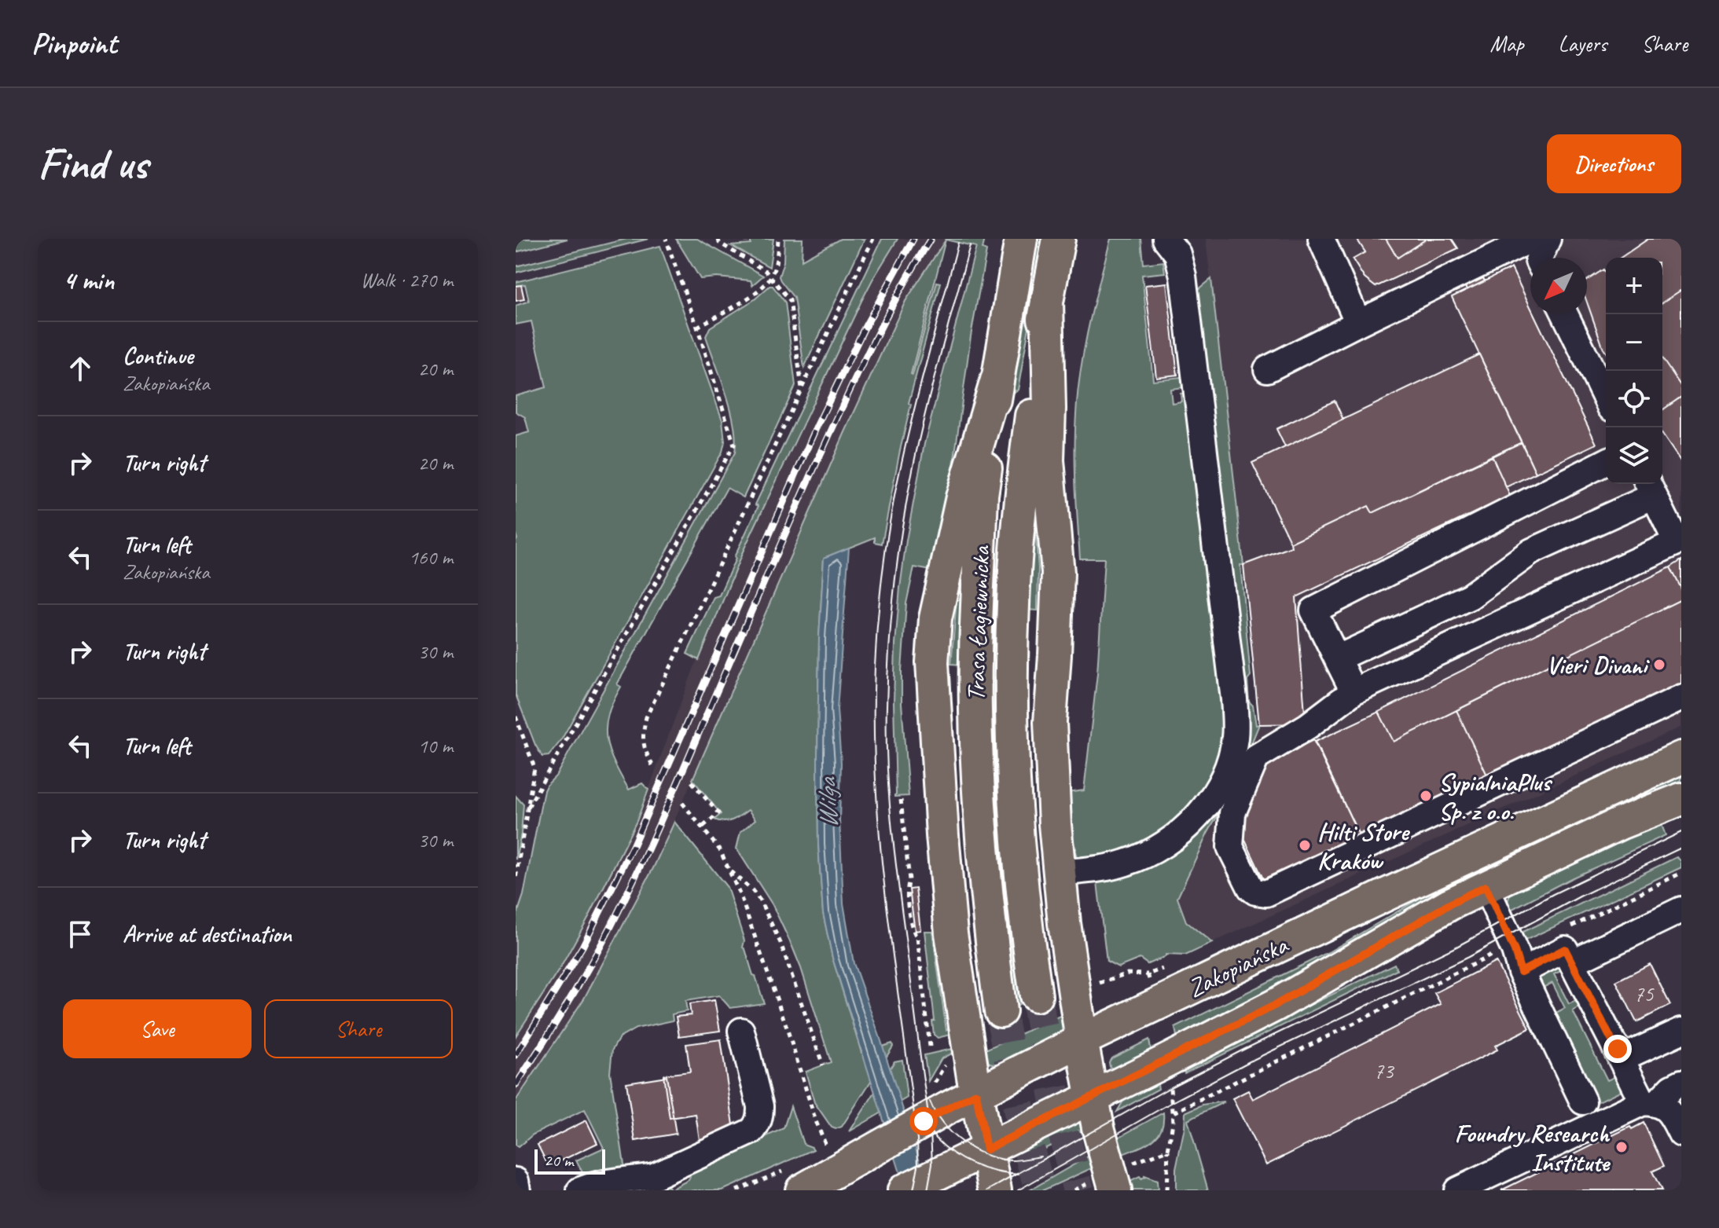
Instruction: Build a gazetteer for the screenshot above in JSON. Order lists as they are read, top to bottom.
{
  "streets": {
    "main road": ["Trasa Łagiewnicka", "Zakopiańska"]
  },
  "water": ["Wilga"],
  "places": [
    "Vieri Divani",
    "SypialniaPlus Sp. z o.o.",
    "Hilti Store Kraków",
    "Foundry Research Institute"
  ],
  "house_numbers": ["75", "73"],
  "scale_bar": "20 m",
  "north": "bottom left",
  "page": {
    "header": "Pinpoint",
    "nav": ["Map", "Layers", "Share"],
    "buttons": [
      "Directions",
      ["Save", "Share"]
    ],
    "title": "Find us",
    "heading": ["4 min", "Walk · 270 m"],
    "map_buttons": ["+", "−"],
    "list": [
      ["Continue", "Zakopiańska", "20 m"],
      ["Turn right", "20 m"],
      ["Turn left", "Zakopiańska", "160 m"],
      ["Turn right", "30 m"],
      ["Turn left", "10 m"],
      ["Turn right", "30 m"],
      "Arrive at destination"
    ],
    "scale": "20 m"
  }
}
